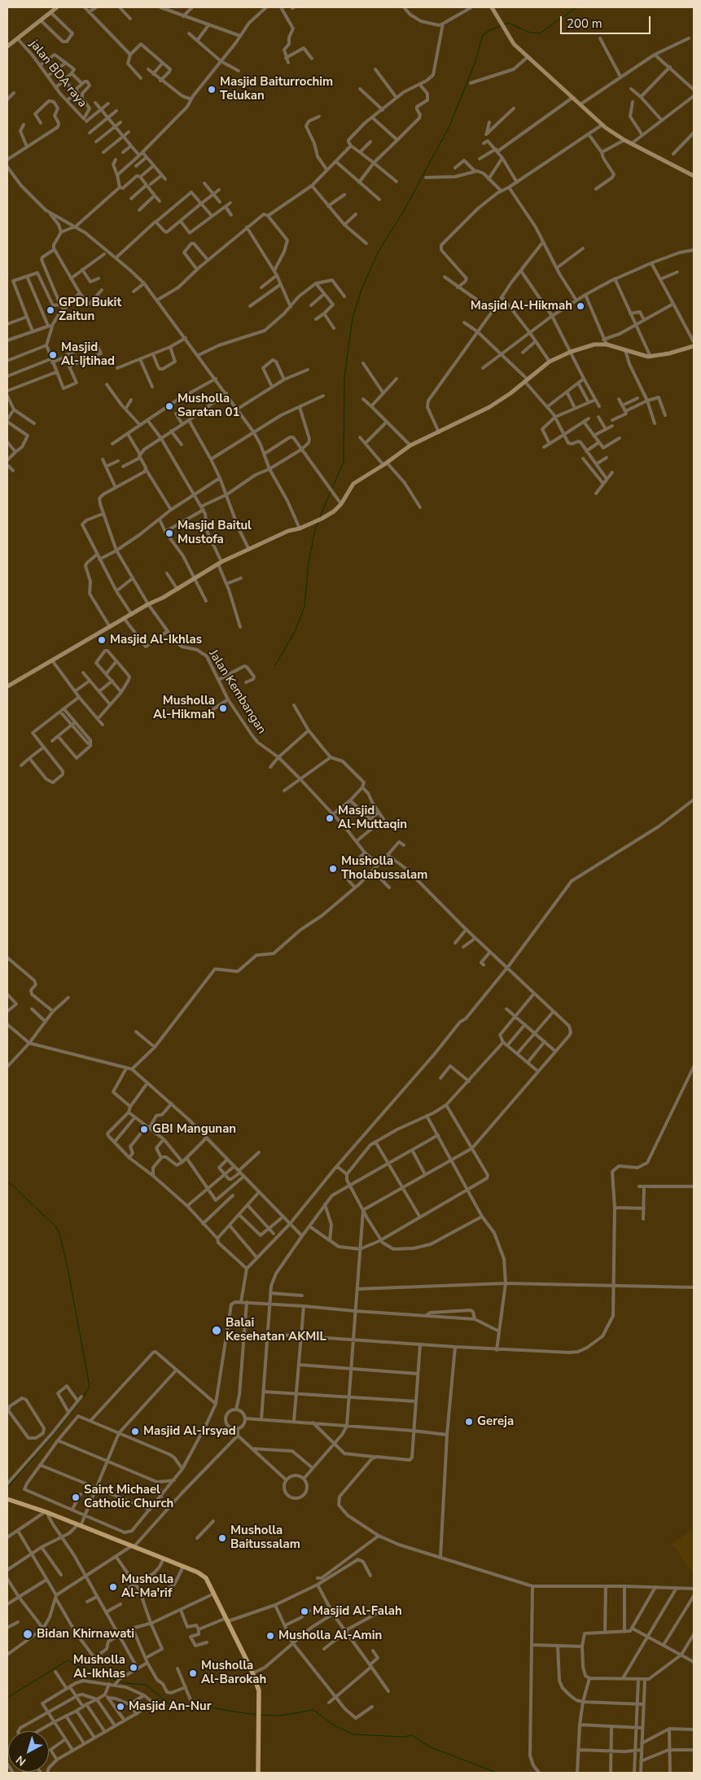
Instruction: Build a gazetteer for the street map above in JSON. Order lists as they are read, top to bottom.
{
  "streets": {
    "street": ["jalan BDA raya", "Jalan Kembangan"]
  },
  "places": [
    "Masjid Baiturrochim Telukan",
    "Masjid Al-Hikmah",
    "GPDI Bukit Zaitun",
    "Masjid Al-Ijtihad",
    "Musholla Saratan 01",
    "Masjid Baitul Mustofa",
    "Masjid Al-Ikhlas",
    "Musholla Al-Hikmah",
    "Masjid Al-Muttaqin",
    "Musholla Tholabussalam",
    "GBI Mangunan",
    "Balai Kesehatan AKMIL",
    "Gereja",
    "Masjid Al-Irsyad",
    "Saint Michael Catholic Church",
    "Musholla Baitussalam",
    "Musholla Al-Ma'rif",
    "Masjid Al-Falah",
    "Bidan Khirnawati",
    "Musholla Al-Amin",
    "Musholla Al-Ikhlas",
    "Musholla Al-Barokah",
    "Masjid An-Nur"
  ],
  "scale_bar": "200 m",
  "north": "bottom left"
}
